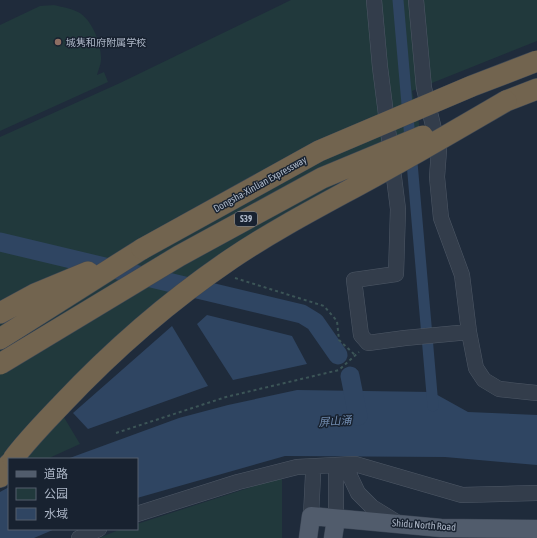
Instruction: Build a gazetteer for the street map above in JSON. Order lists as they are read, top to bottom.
{
  "streets": {
    "highway": ["Dongsha-Xinlian Expressway", "S39"],
    "main road": ["Shidu North Road"]
  },
  "water": ["屏山涌"],
  "places": ["城隽和府附属学校"],
  "legend": ["道路", "公园", "水域"]
}
